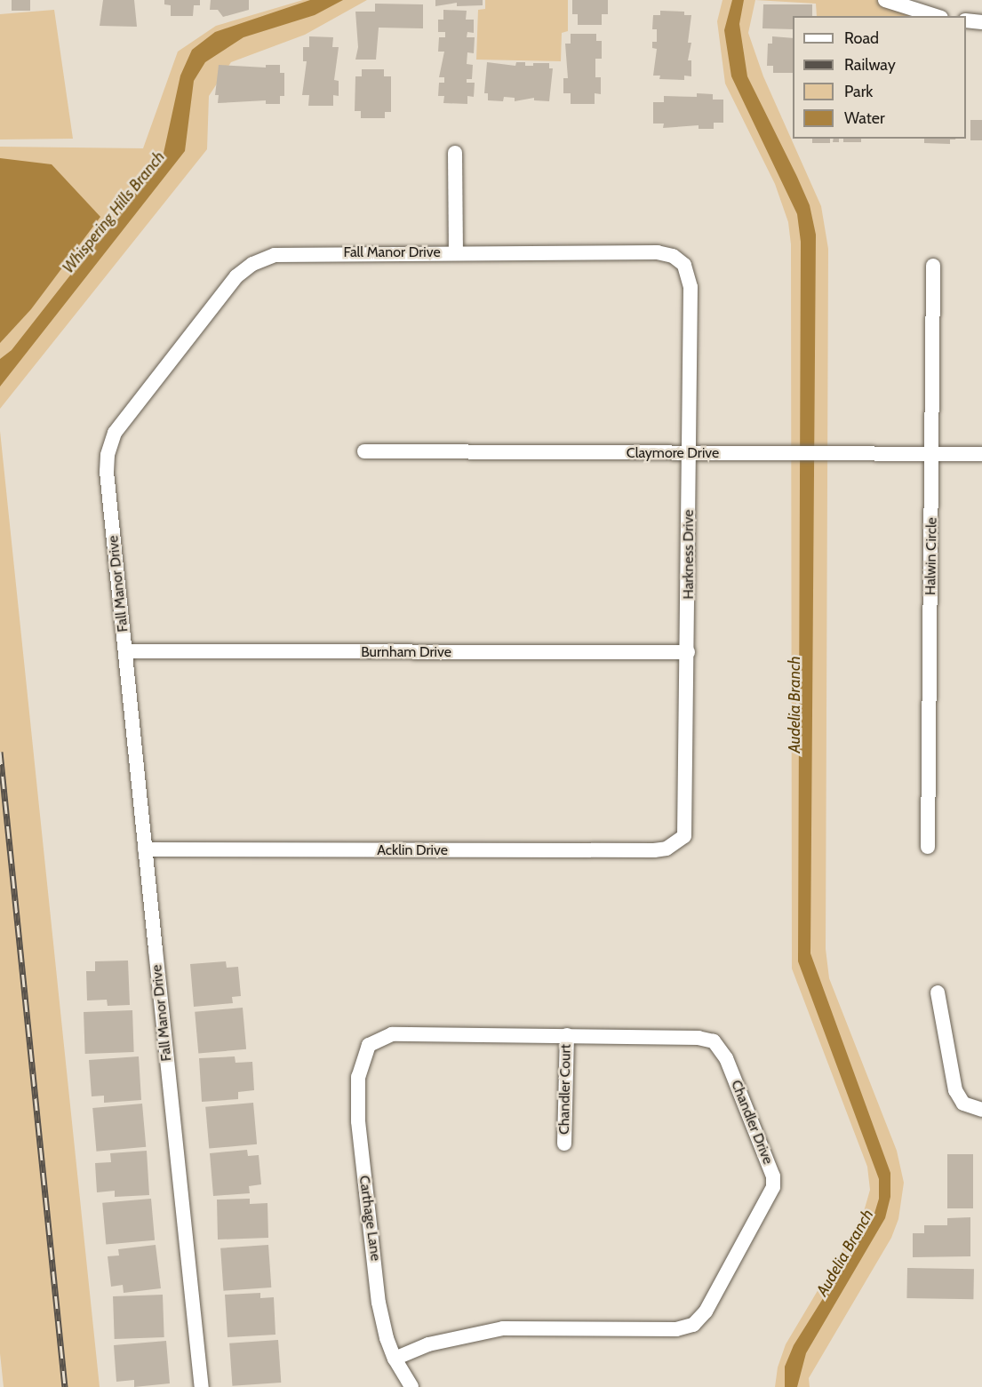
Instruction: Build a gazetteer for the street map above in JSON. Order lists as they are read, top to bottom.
{
  "streets": {
    "street": [
      "Fall Manor Drive",
      "Claymore Drive",
      "Harkness Drive",
      "Halwin Circle",
      "Burnham Drive",
      "Acklin Drive",
      "Chandler Court",
      "Chandler Drive",
      "Carthage Lane"
    ]
  },
  "crossings": [
    ["Fall Manor Drive", "Harkness Drive"],
    ["Fall Manor Drive", "Burnham Drive"],
    ["Fall Manor Drive", "Acklin Drive"],
    ["Claymore Drive", "Harkness Drive"],
    ["Claymore Drive", "Halwin Circle"],
    ["Harkness Drive", "Burnham Drive"],
    ["Harkness Drive", "Acklin Drive"],
    ["Chandler Court", "Chandler Drive"],
    ["Chandler Drive", "Carthage Lane"]
  ],
  "water": ["Whispering Hills Branch", "Audelia Branch"],
  "legend": [
    "Road",
    "Railway",
    "Park",
    "Water"
  ]
}
